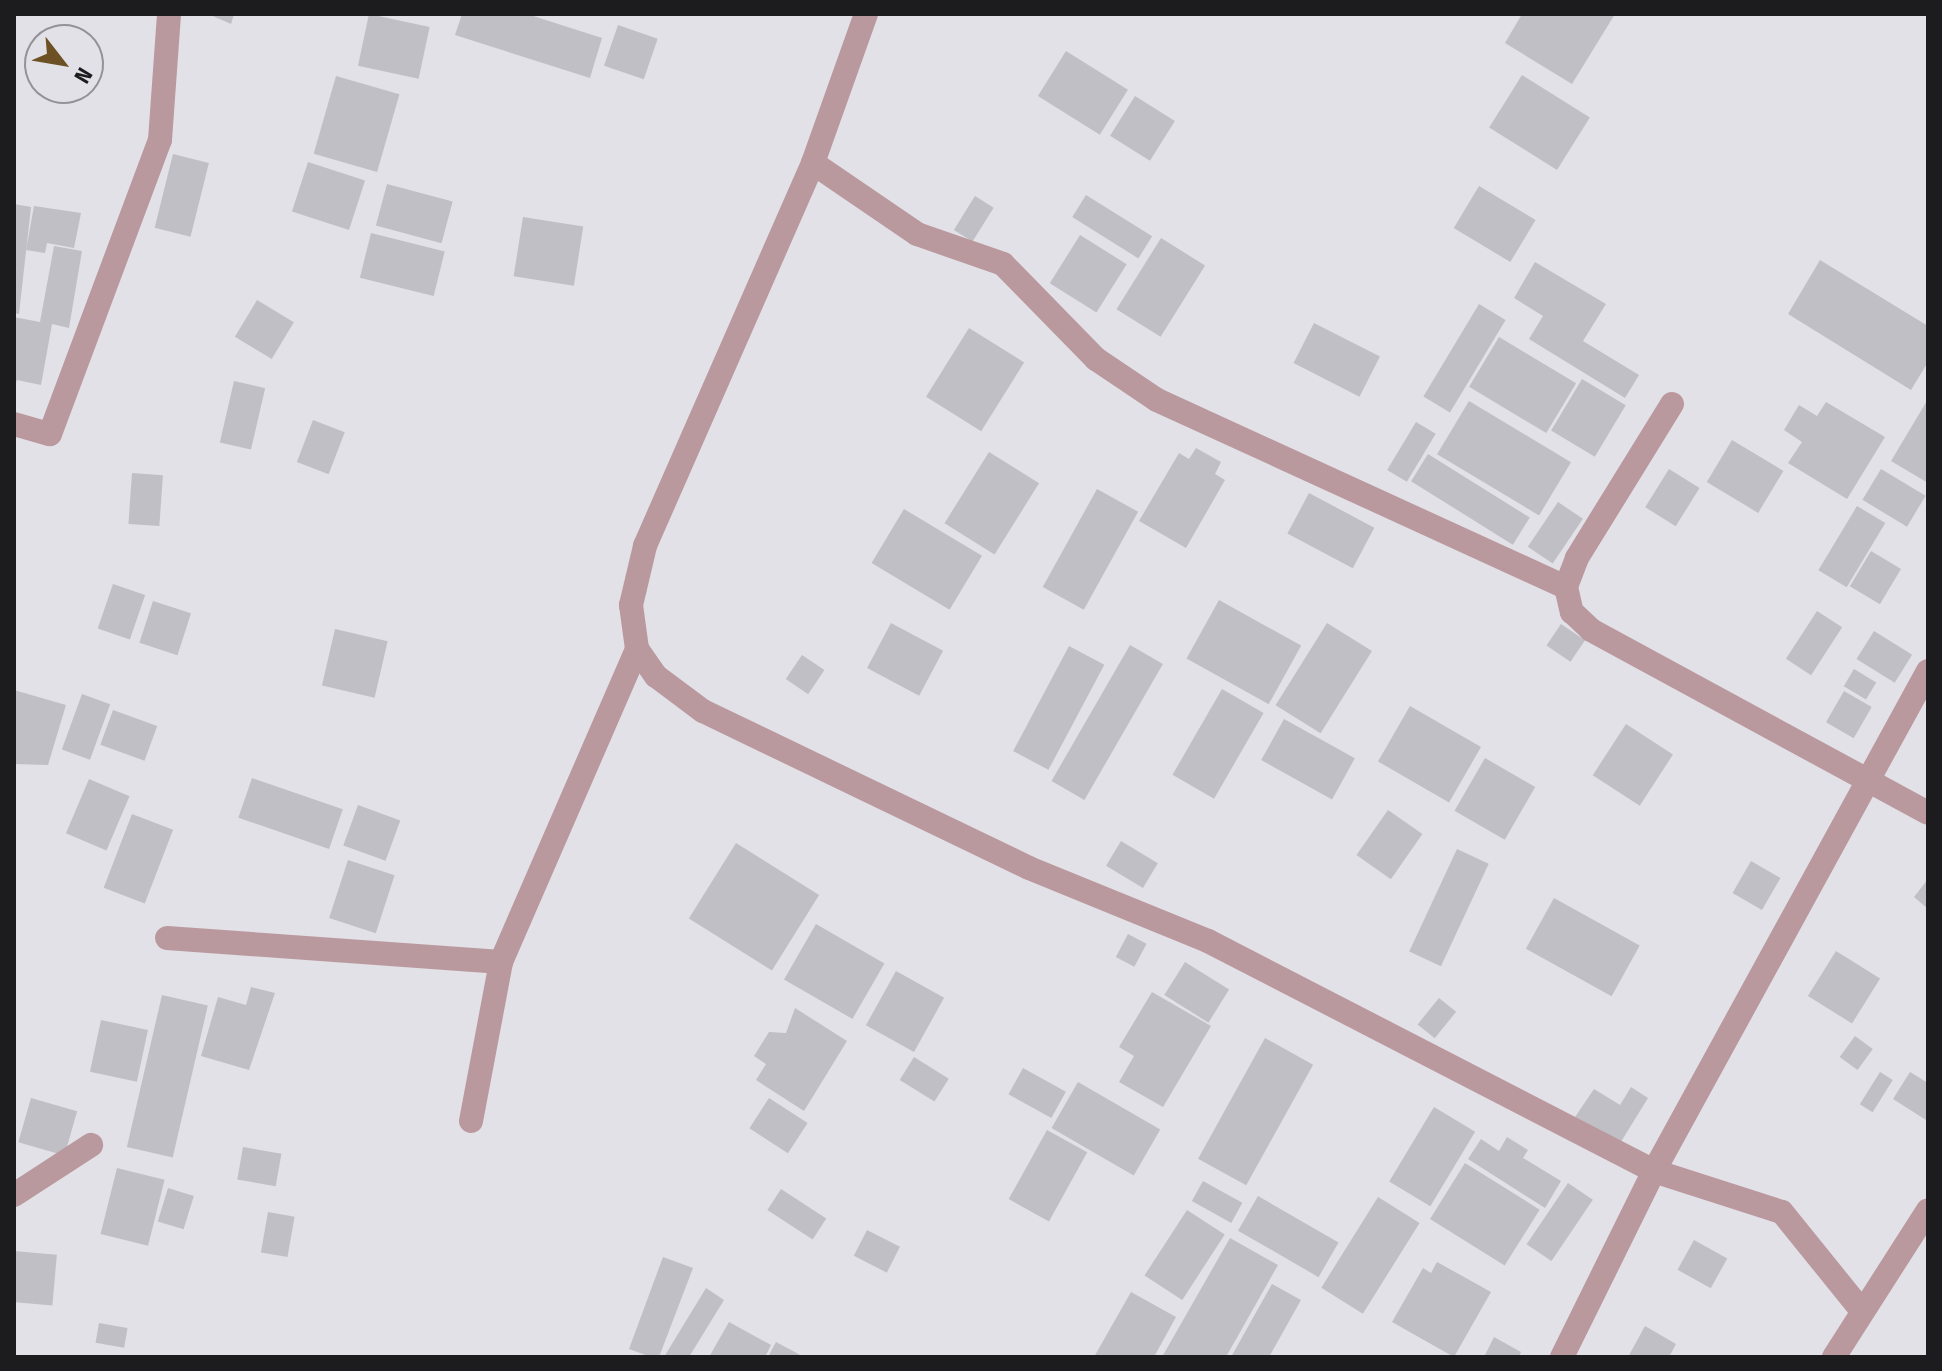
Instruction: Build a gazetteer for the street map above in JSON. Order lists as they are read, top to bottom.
{
  "north": "bottom right"
}
